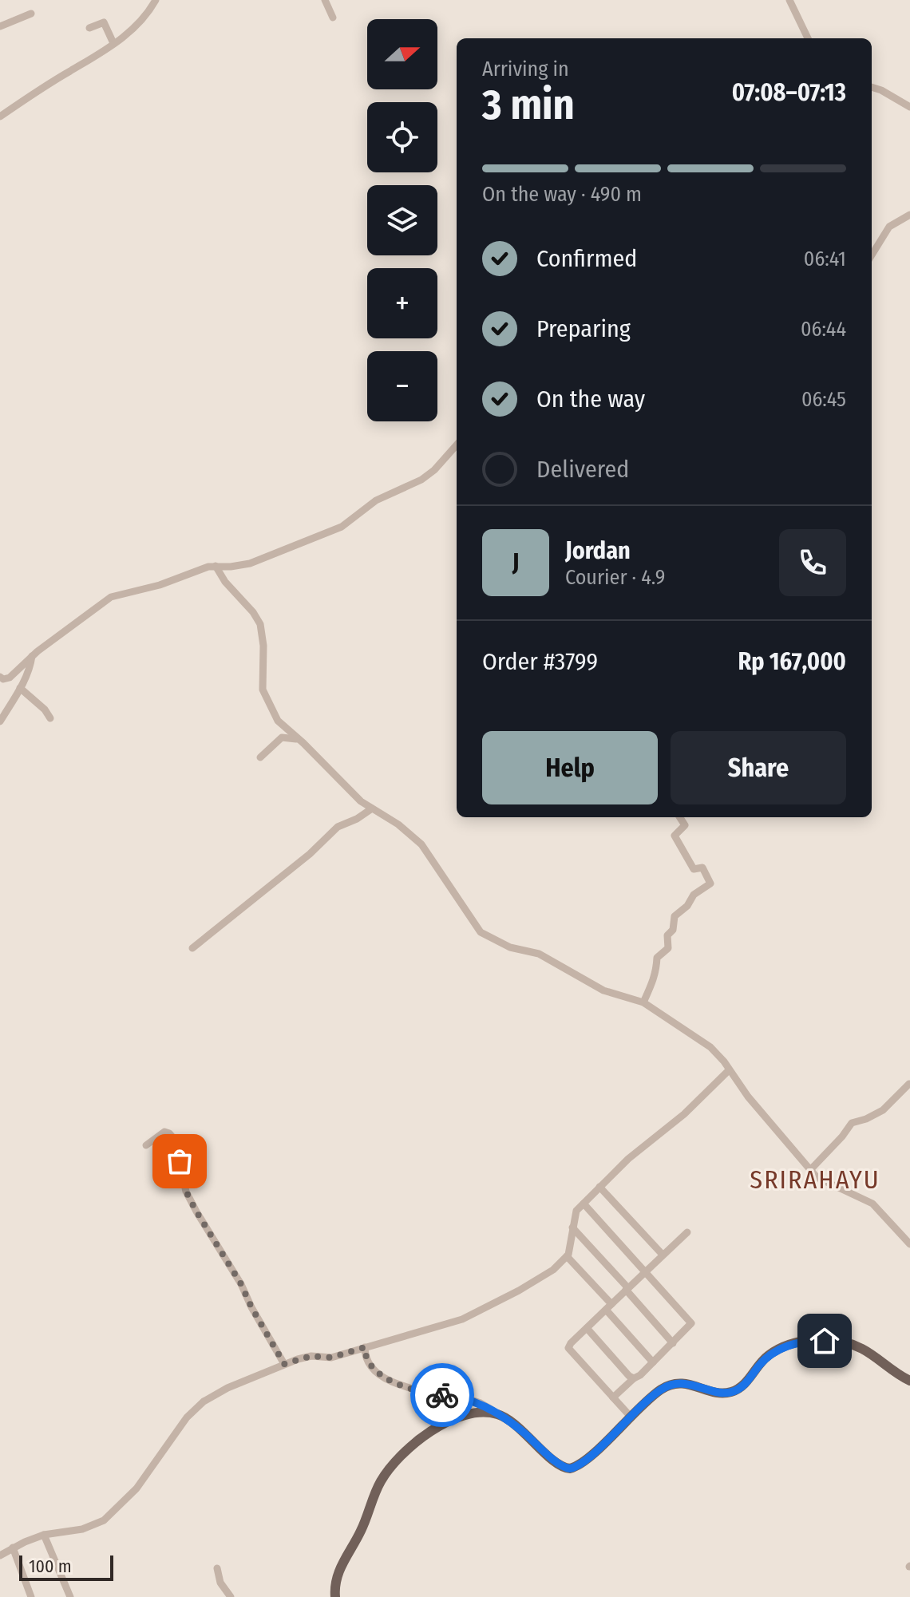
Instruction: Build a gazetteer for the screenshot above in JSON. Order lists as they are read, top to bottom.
{
  "districts": ["SRIRAHAYU"],
  "scale_bar": "100 m",
  "north": "right",
  "page": {
    "map_buttons": ["+", "−"],
    "heading": ["3 min", "Arriving in", "07:08–07:13"],
    "panel": [
      "Jordan",
      "Courier · 4.9",
      "Order #3799",
      "Rp 167,000"
    ],
    "bar": "On the way · 490 m",
    "list": [
      ["Confirmed", "06:41"],
      ["Preparing", "06:44"],
      ["On the way", "06:45"],
      "Delivered"
    ],
    "round": "J",
    "buttons": ["Help", "Share"],
    "scale": "100 m"
  }
}
